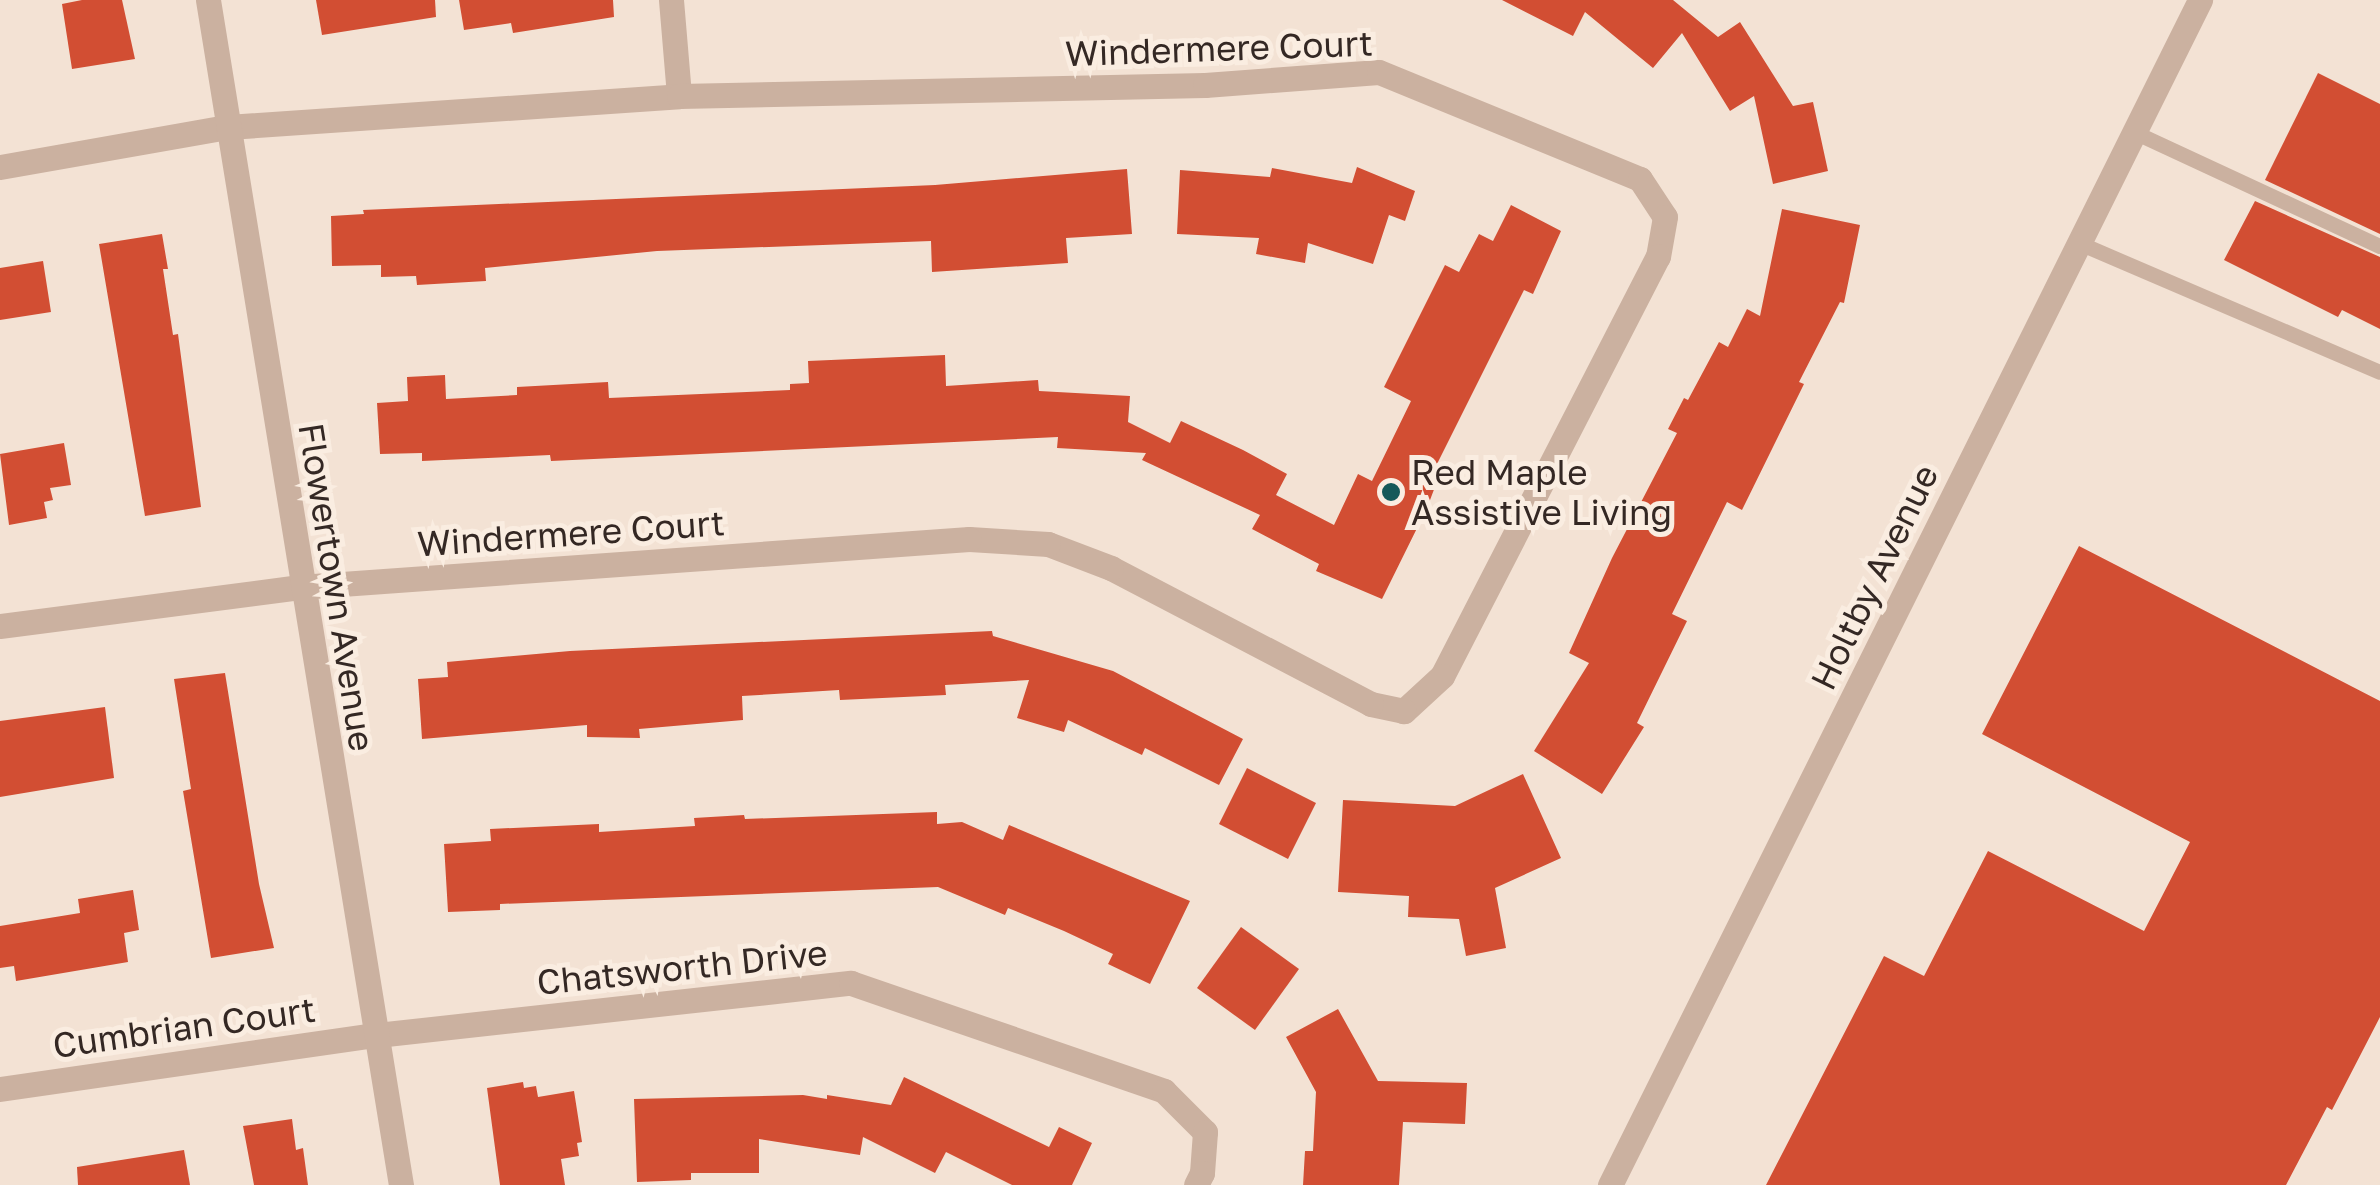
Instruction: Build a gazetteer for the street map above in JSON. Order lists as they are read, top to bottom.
{
  "streets": {
    "street": [
      "Windermere Court",
      "Holtby Avenue",
      "Flowertown Avenue",
      "Chatsworth Drive",
      "Cumbrian Court"
    ]
  },
  "crossings": [
    ["Windermere Court", "Flowertown Avenue"],
    ["Flowertown Avenue", "Chatsworth Drive"],
    ["Flowertown Avenue", "Cumbrian Court"],
    ["Chatsworth Drive", "Cumbrian Court"]
  ],
  "places": ["Red Maple Assistive Living"]
}
